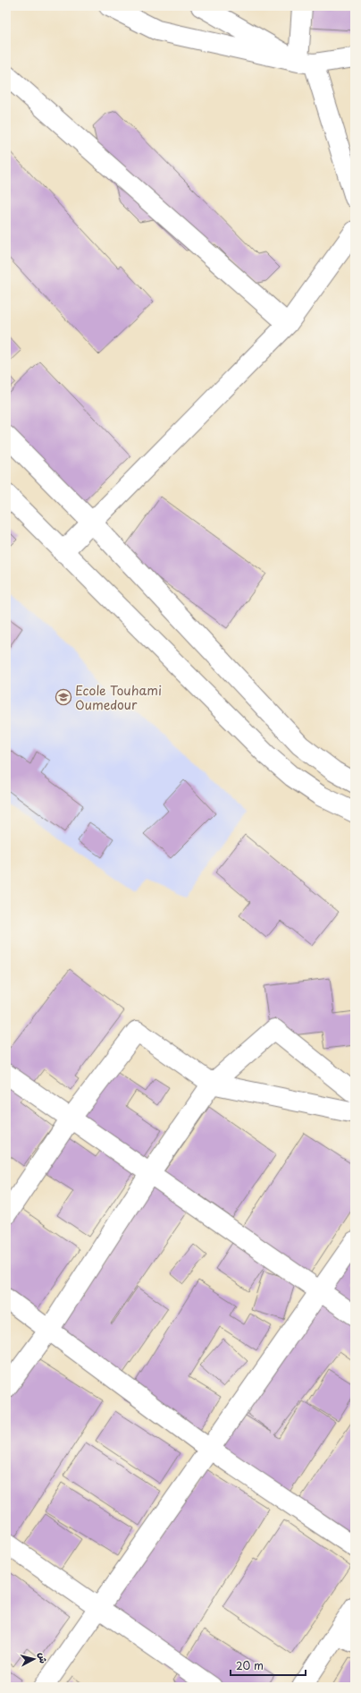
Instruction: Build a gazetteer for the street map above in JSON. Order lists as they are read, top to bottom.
{
  "places": {
    "school or university": ["Ecole Touhami Oumedour"]
  },
  "scale_bar": "20 m",
  "north": "right"
}
